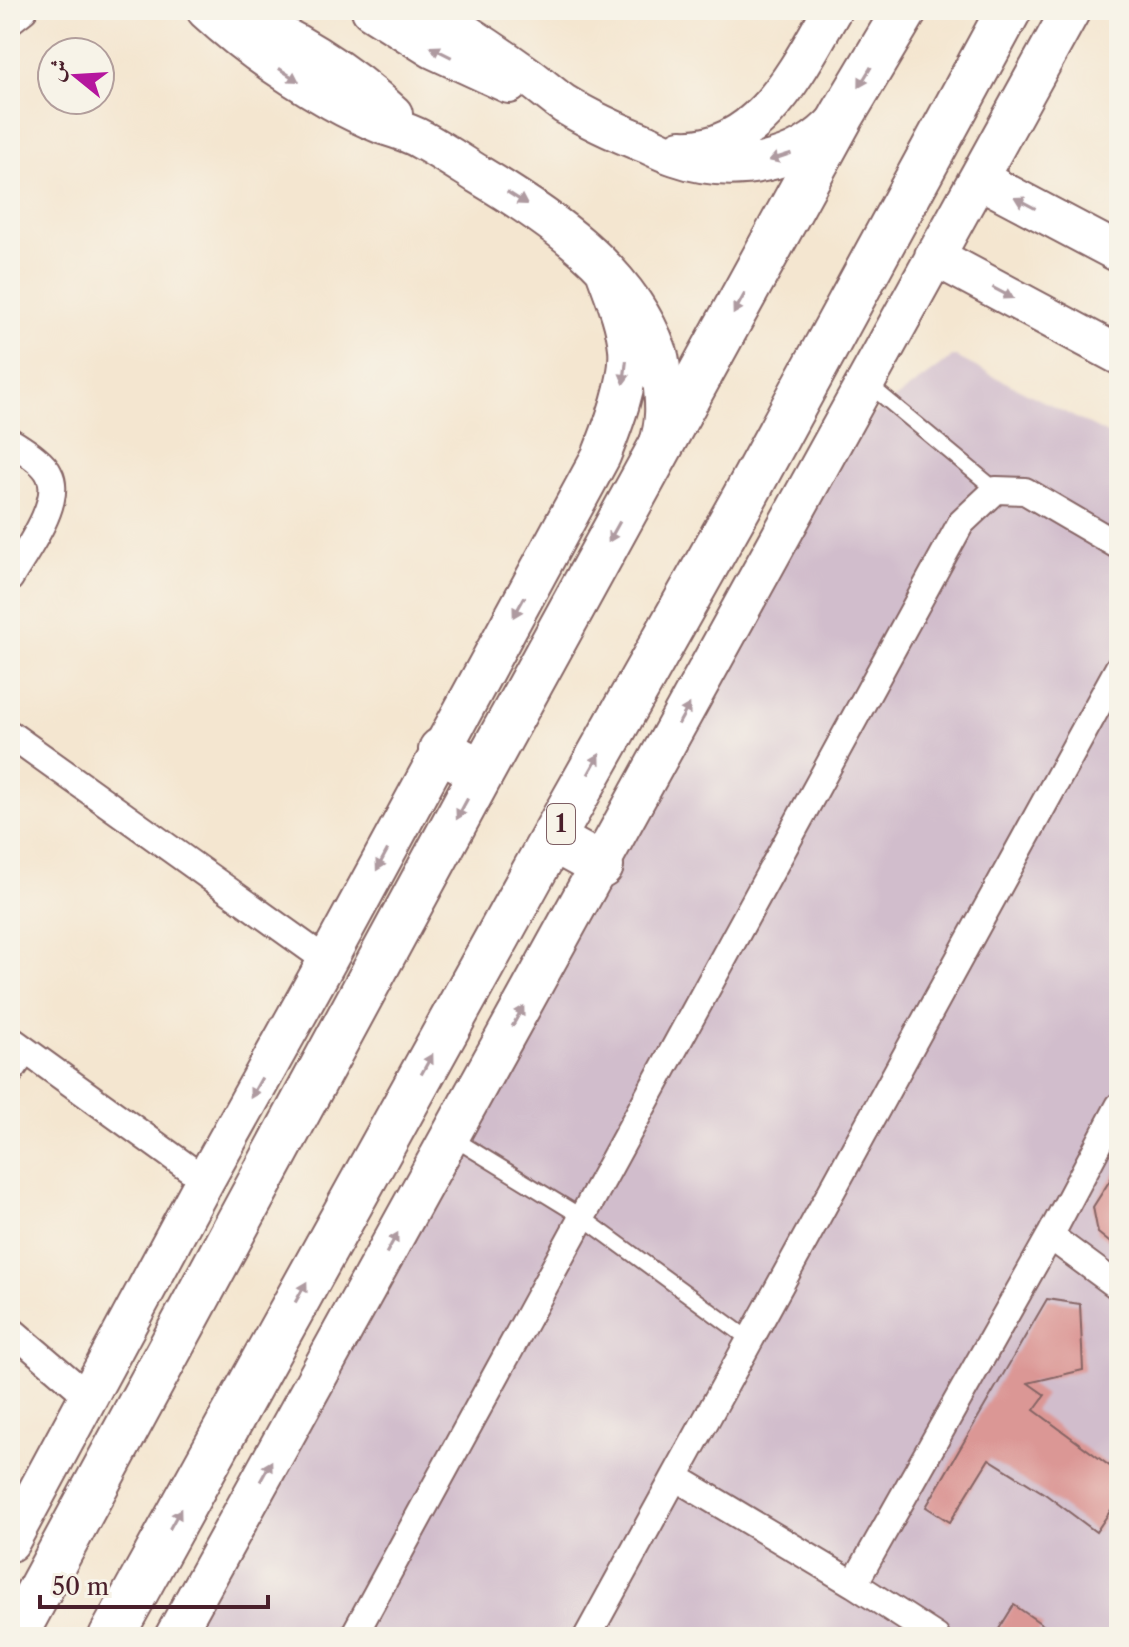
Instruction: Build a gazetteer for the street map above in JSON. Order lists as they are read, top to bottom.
{
  "streets": {
    "highway": ["1"]
  },
  "scale_bar": "50 m",
  "north": "left"
}
